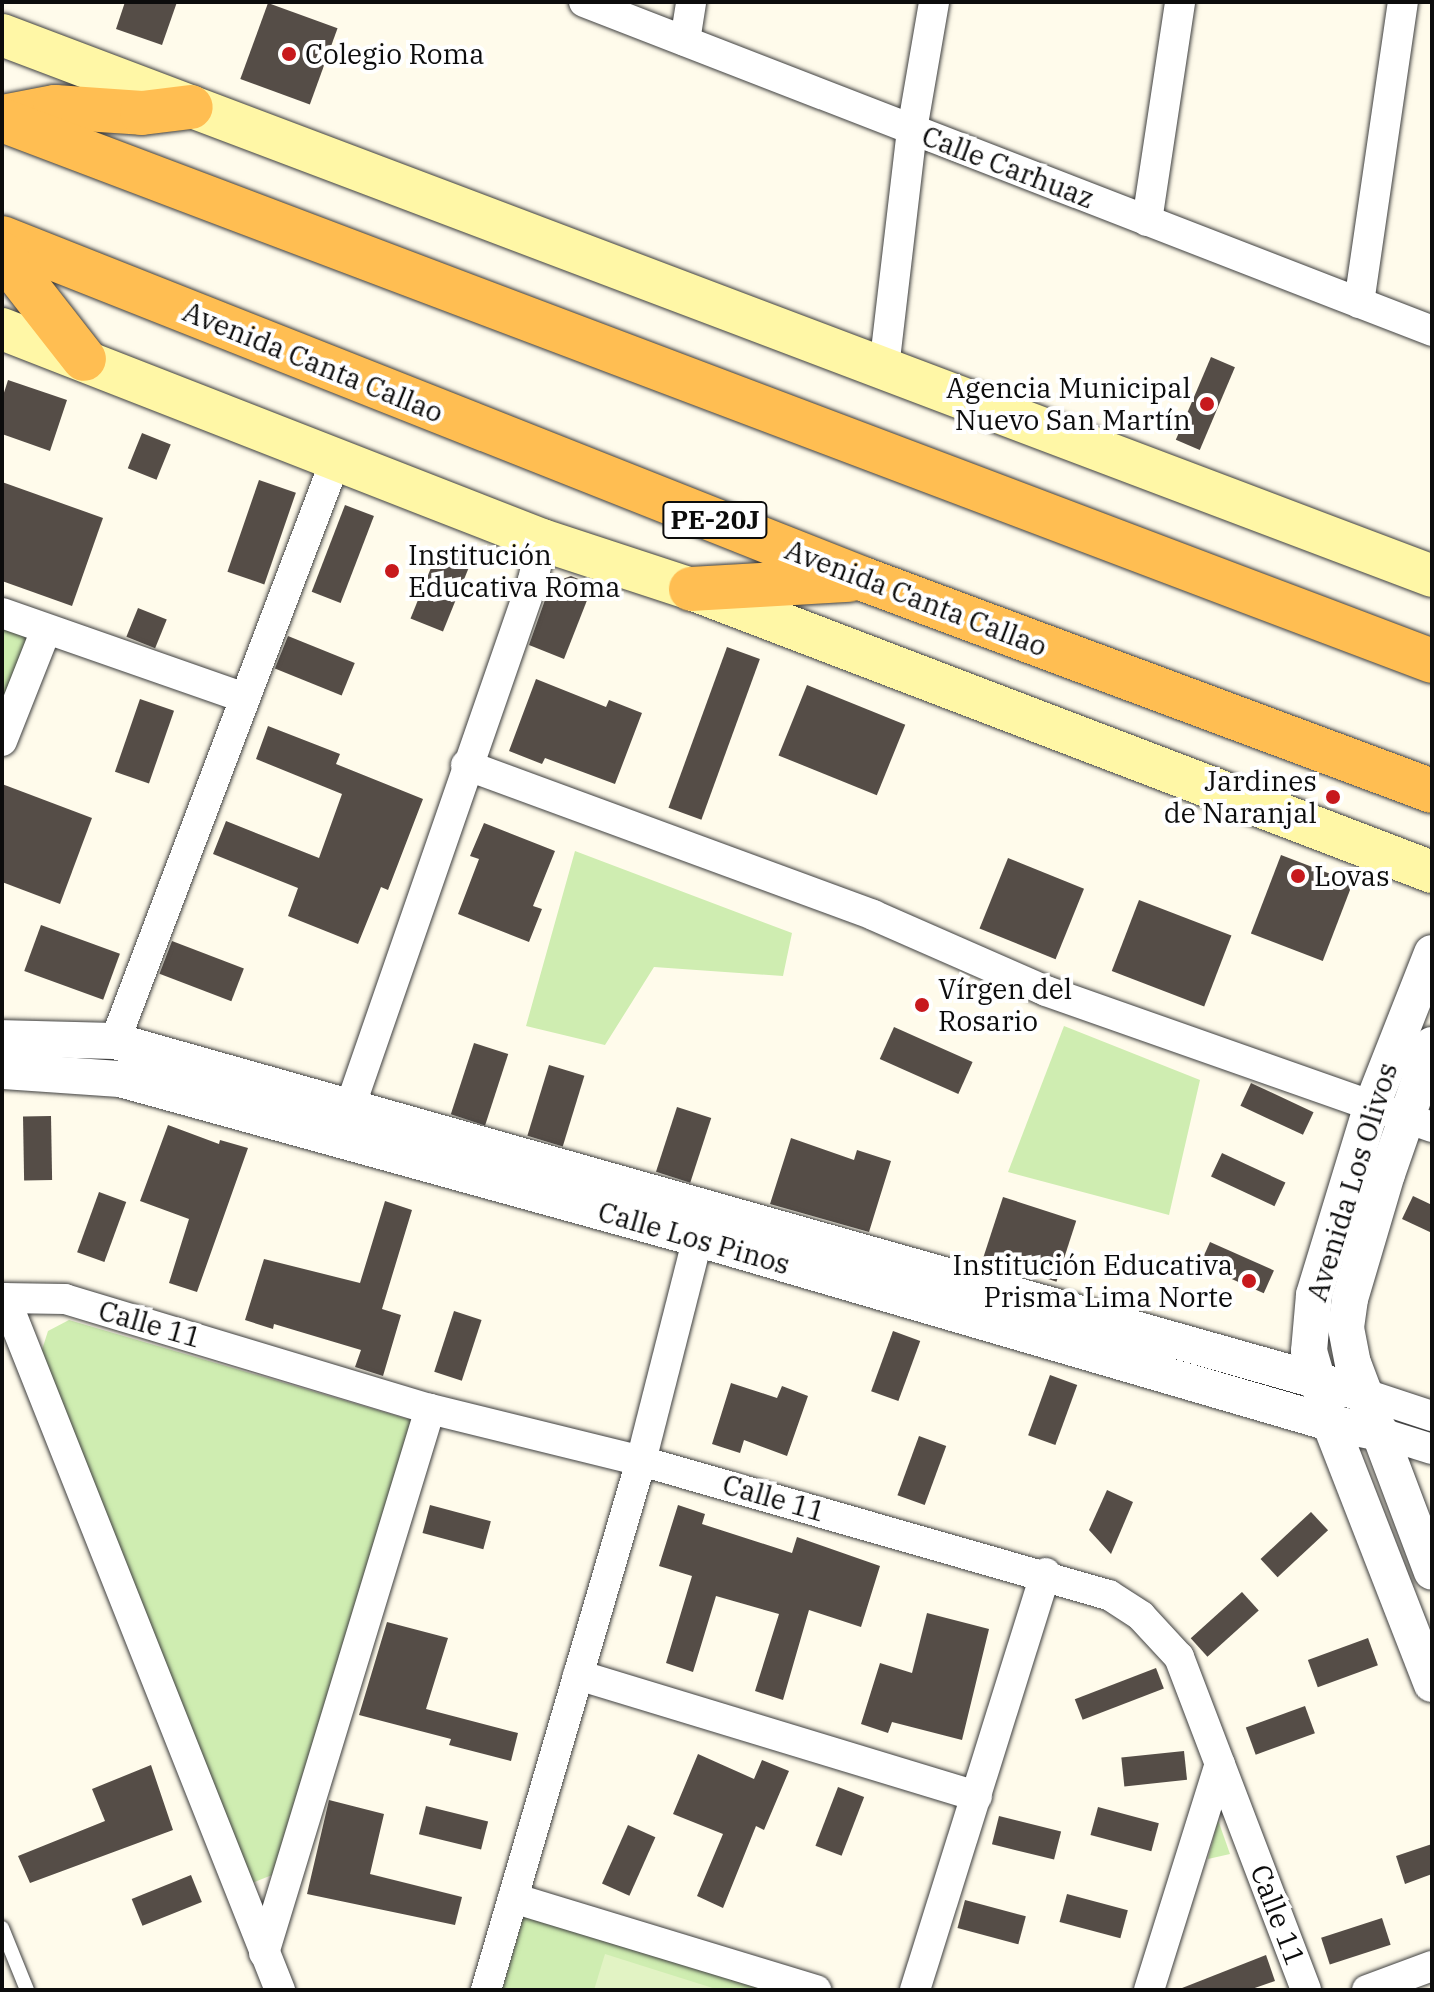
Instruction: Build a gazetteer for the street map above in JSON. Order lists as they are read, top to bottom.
{
  "streets": {
    "highway": ["Avenida Canta Callao", "PE-20J"],
    "street": [
      "Calle Carhuaz",
      "Avenida Los Olivos",
      "Calle Los Pinos",
      "Calle 11"
    ]
  },
  "crossings": [
    ["Avenida Los Olivos", "Calle Los Pinos"]
  ],
  "places": [
    "Colegio Roma",
    "Agencia Municipal Nuevo San Martín",
    "Institución Educativa Roma",
    "Jardines de Naranjal",
    "Lovas",
    "Vírgen del Rosario",
    "Institución Educativa Prisma Lima Norte"
  ]
}
